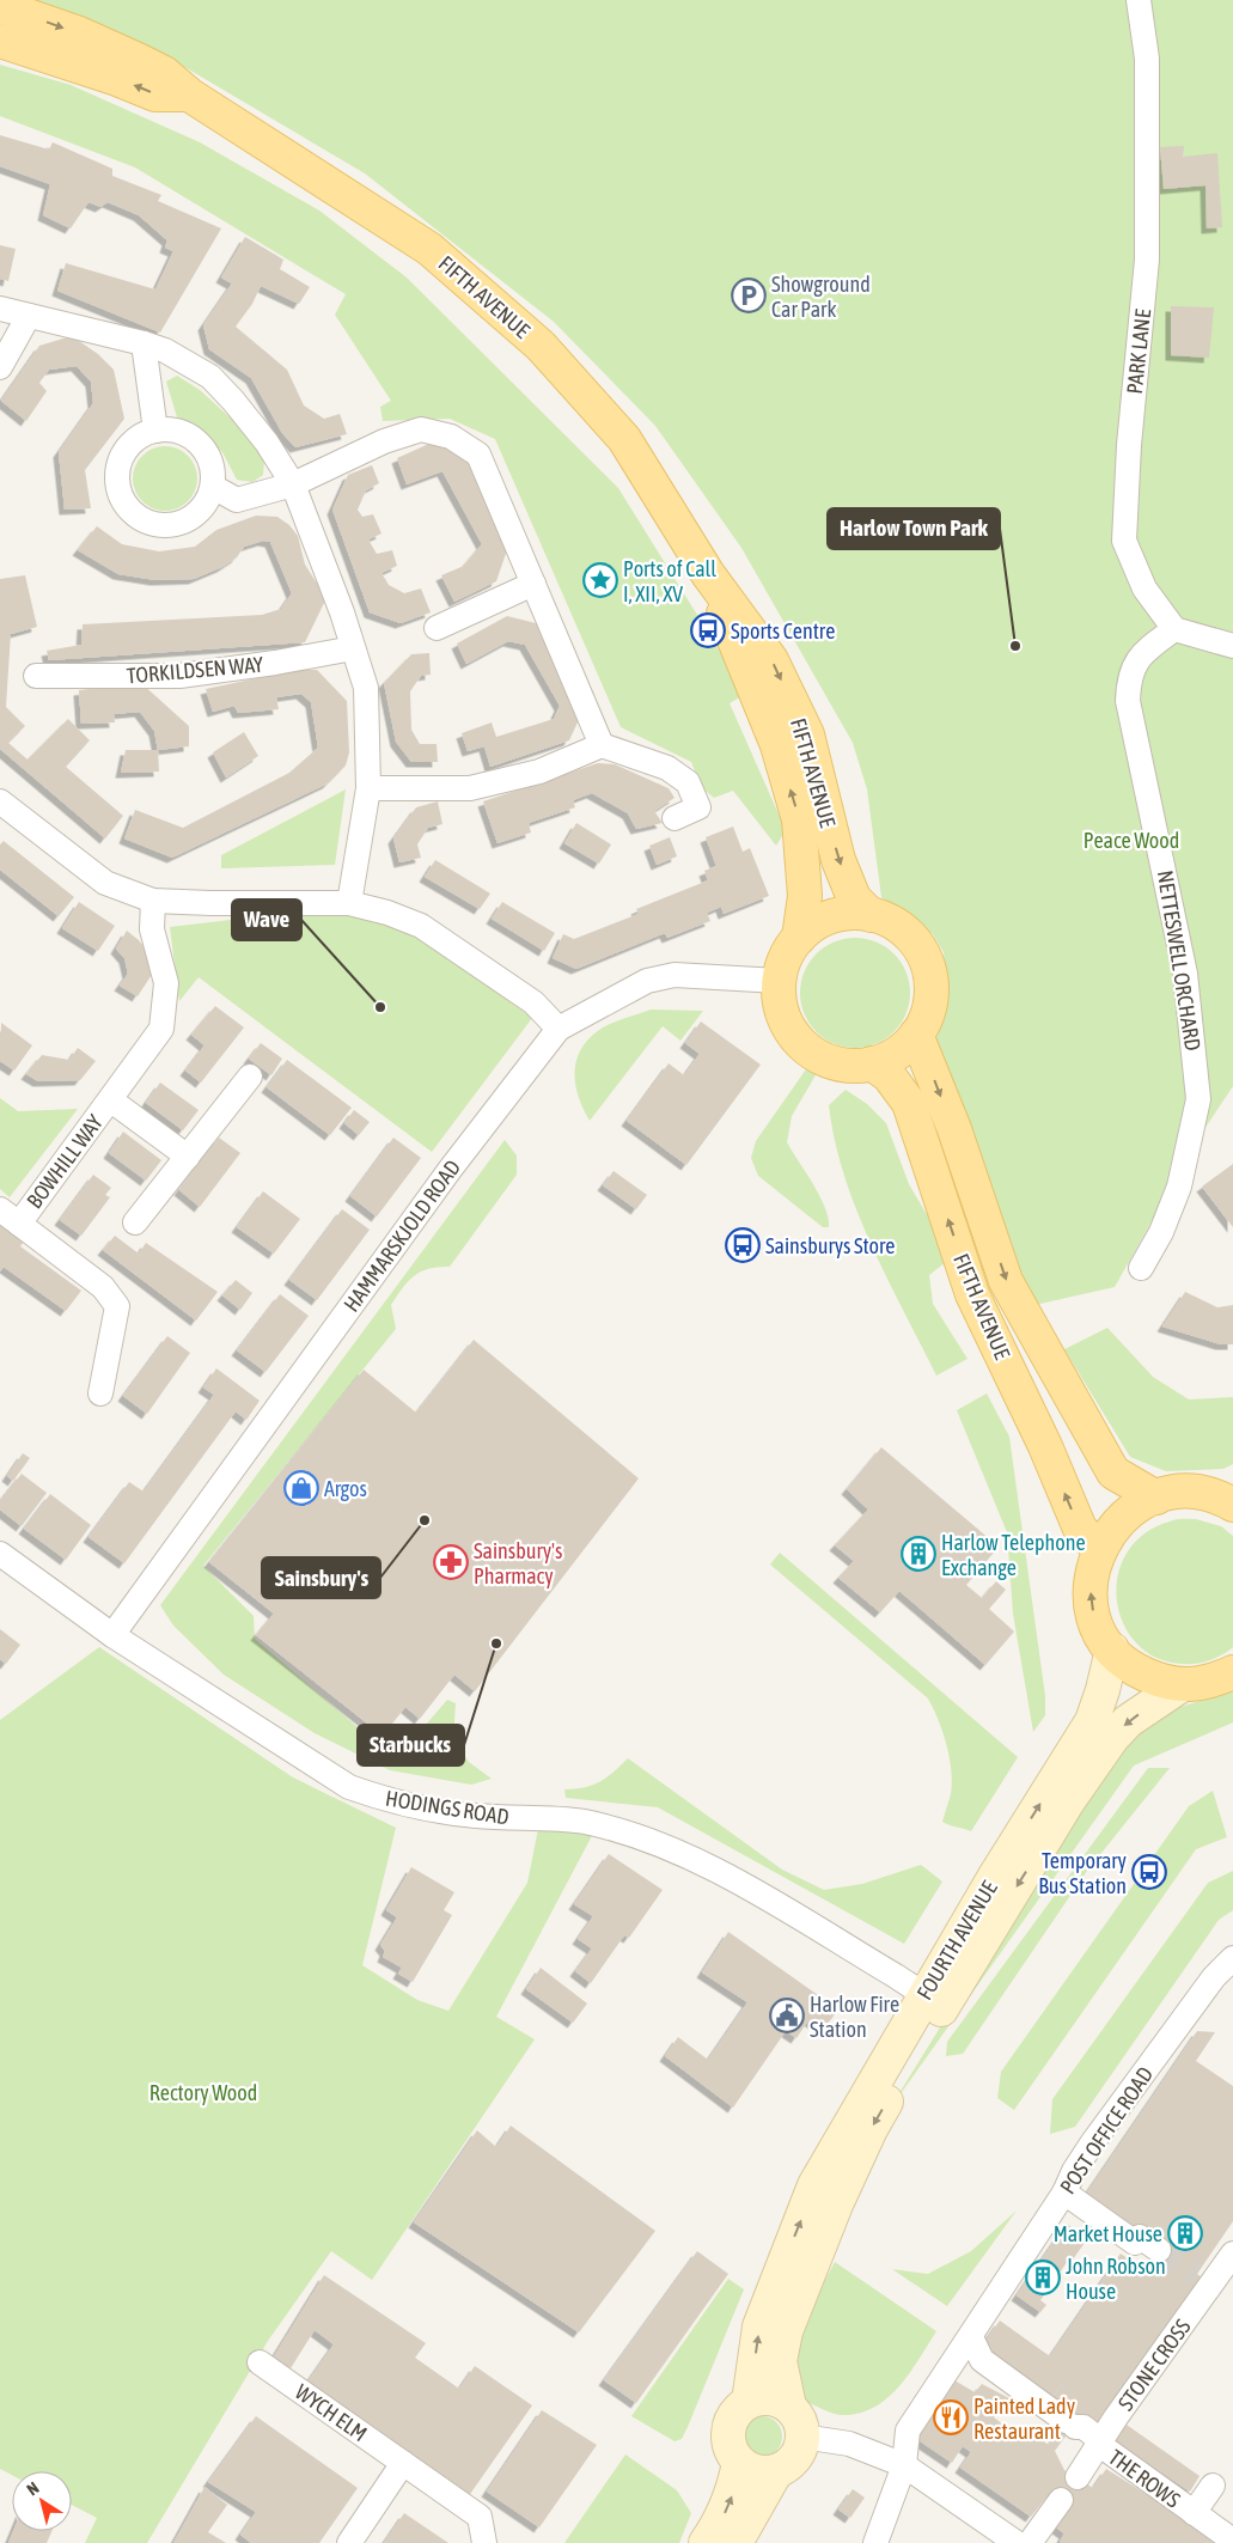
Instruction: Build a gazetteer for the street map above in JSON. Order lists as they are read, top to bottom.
{
  "streets": {
    "main road": ["FIFTH AVENUE"],
    "street": [
      "PARK LANE",
      "TORKILDSEN WAY",
      "NETTESWELL ORCHARD",
      "BOWHILL WAY",
      "HAMMARSKJOLD ROAD",
      "HODINGS ROAD",
      "FOURTH AVENUE",
      "POST OFFICE ROAD",
      "STONE CROSS",
      "WYCH ELM",
      "THE ROWS"
    ]
  },
  "crossings": [
    ["FIFTH AVENUE", "HAMMARSKJOLD ROAD"],
    ["PARK LANE", "NETTESWELL ORCHARD"],
    ["HAMMARSKJOLD ROAD", "HODINGS ROAD"],
    ["HODINGS ROAD", "FOURTH AVENUE"],
    ["POST OFFICE ROAD", "THE ROWS"],
    ["STONE CROSS", "THE ROWS"]
  ],
  "parks": ["Peace Wood", "Rectory Wood"],
  "places": {
    "parking": ["Showground Car Park"],
    "place": ["Ports of Call I, XII, XV"],
    "bus stop": ["Sports Centre", "Sainsburys Store", "Temporary Bus Station"],
    "other": [
      "Harlow Town Park",
      "Wave",
      "Sainsbury's",
      "Starbucks"
    ],
    "shop": ["Argos"],
    "building": ["Harlow Telephone Exchange", "Market House", "John Robson House"],
    "pharmacy": ["Sainsbury's Pharmacy"],
    "public building": ["Harlow Fire Station"],
    "restaurant": ["Painted Lady Restaurant"]
  },
  "north": "top left"
}
